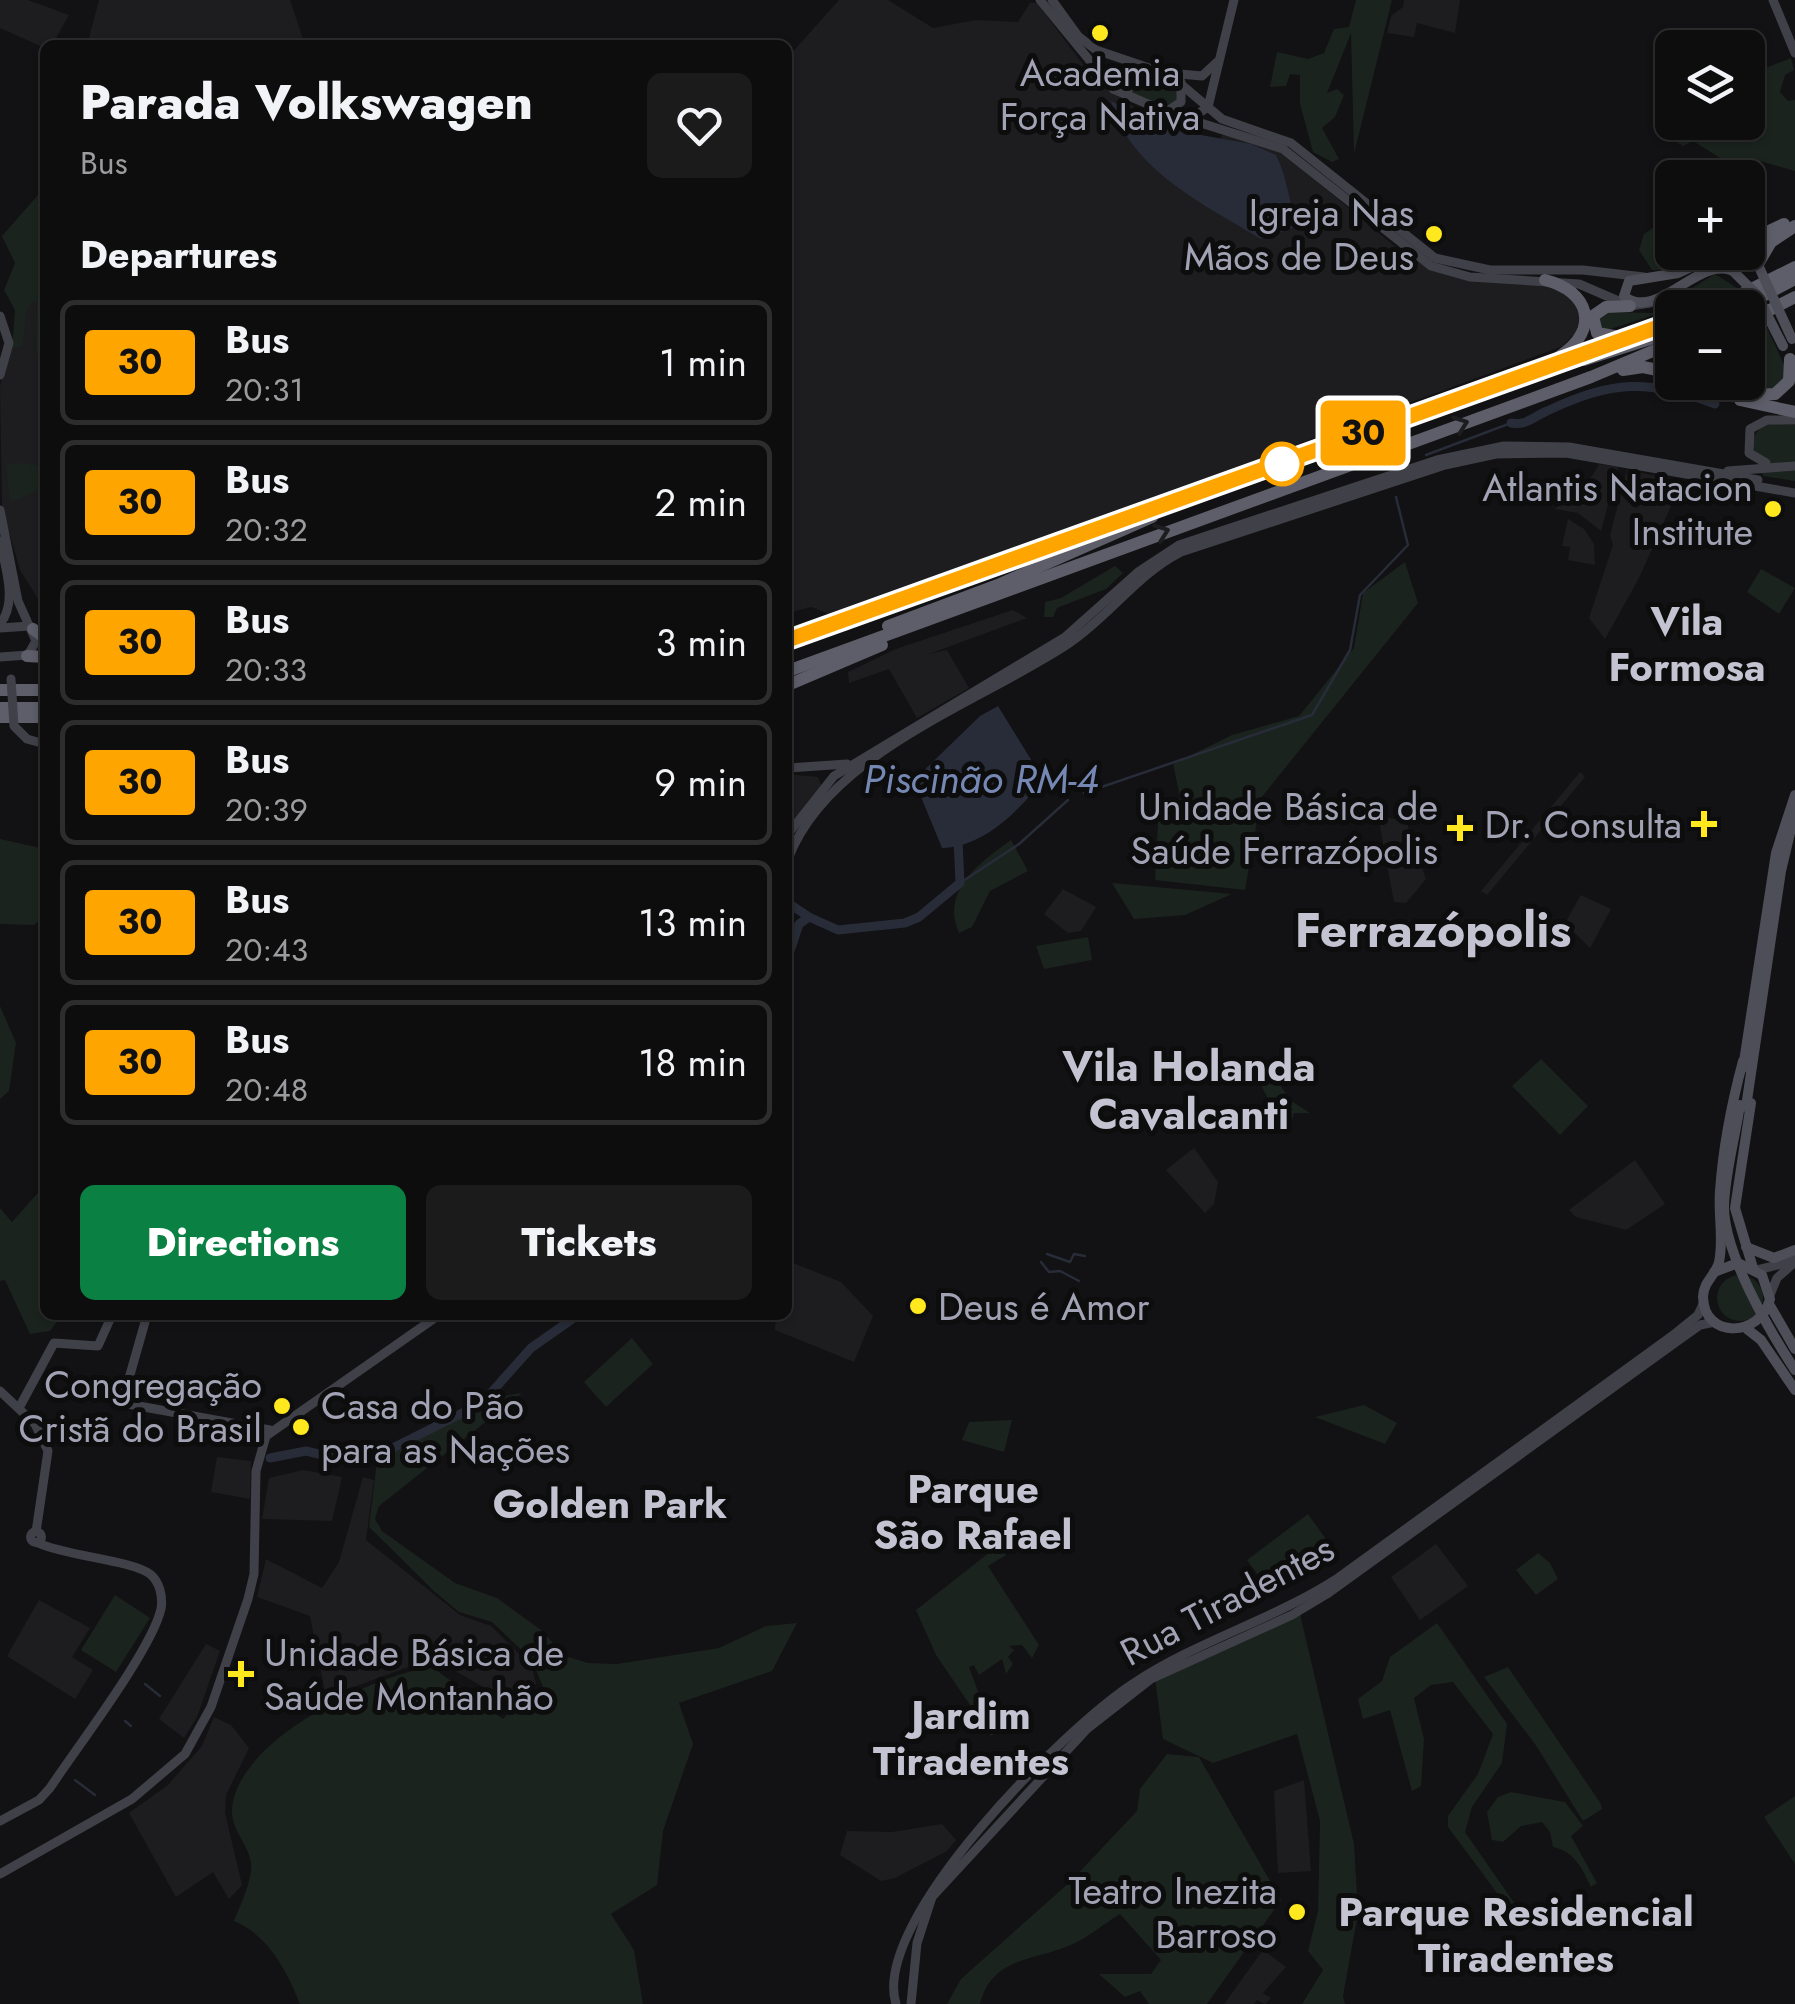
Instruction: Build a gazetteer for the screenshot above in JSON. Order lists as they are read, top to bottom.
{
  "streets": {
    "street": ["Rua Tiradentes"]
  },
  "districts": [
    "Vila Formosa",
    "Ferrazópolis",
    "Vila Holanda Cavalcanti",
    "Parque São Rafael",
    "Golden Park",
    "Jardim Tiradentes",
    "Parque Residencial Tiradentes"
  ],
  "water": ["Piscinão RM-4"],
  "places": {
    "other": [
      "Academia Força Nativa",
      "Igreja Nas Mãos de Deus",
      "Atlantis Natacion Institute",
      "Deus é Amor",
      "Congregação Cristã do Brasil",
      "Casa do Pão para as Nações",
      "Teatro Inezita Barroso"
    ],
    "health": ["Dr. Consulta", "Unidade Básica de Saúde Ferrazópolis", "Unidade Básica de Saúde Montanhão"]
  },
  "lines": ["bus line 30"],
  "page": {
    "on_map": "30",
    "map_buttons": ["+", "−"],
    "heading": [
      ["Parada Volkswagen", "Bus"],
      "Departures"
    ],
    "list": [
      {
        "mark": "30",
        "name": "Bus",
        "note": "20:31",
        "value": "1 min"
      },
      {
        "mark": "30",
        "name": "Bus",
        "note": "20:32",
        "value": "2 min"
      },
      {
        "mark": "30",
        "name": "Bus",
        "note": "20:33",
        "value": "3 min"
      },
      {
        "mark": "30",
        "name": "Bus",
        "note": "20:39",
        "value": "9 min"
      },
      {
        "mark": "30",
        "name": "Bus",
        "note": "20:43",
        "value": "13 min"
      },
      {
        "mark": "30",
        "name": "Bus",
        "note": "20:48",
        "value": "18 min"
      }
    ],
    "buttons": ["Directions", "Tickets"]
  }
}
